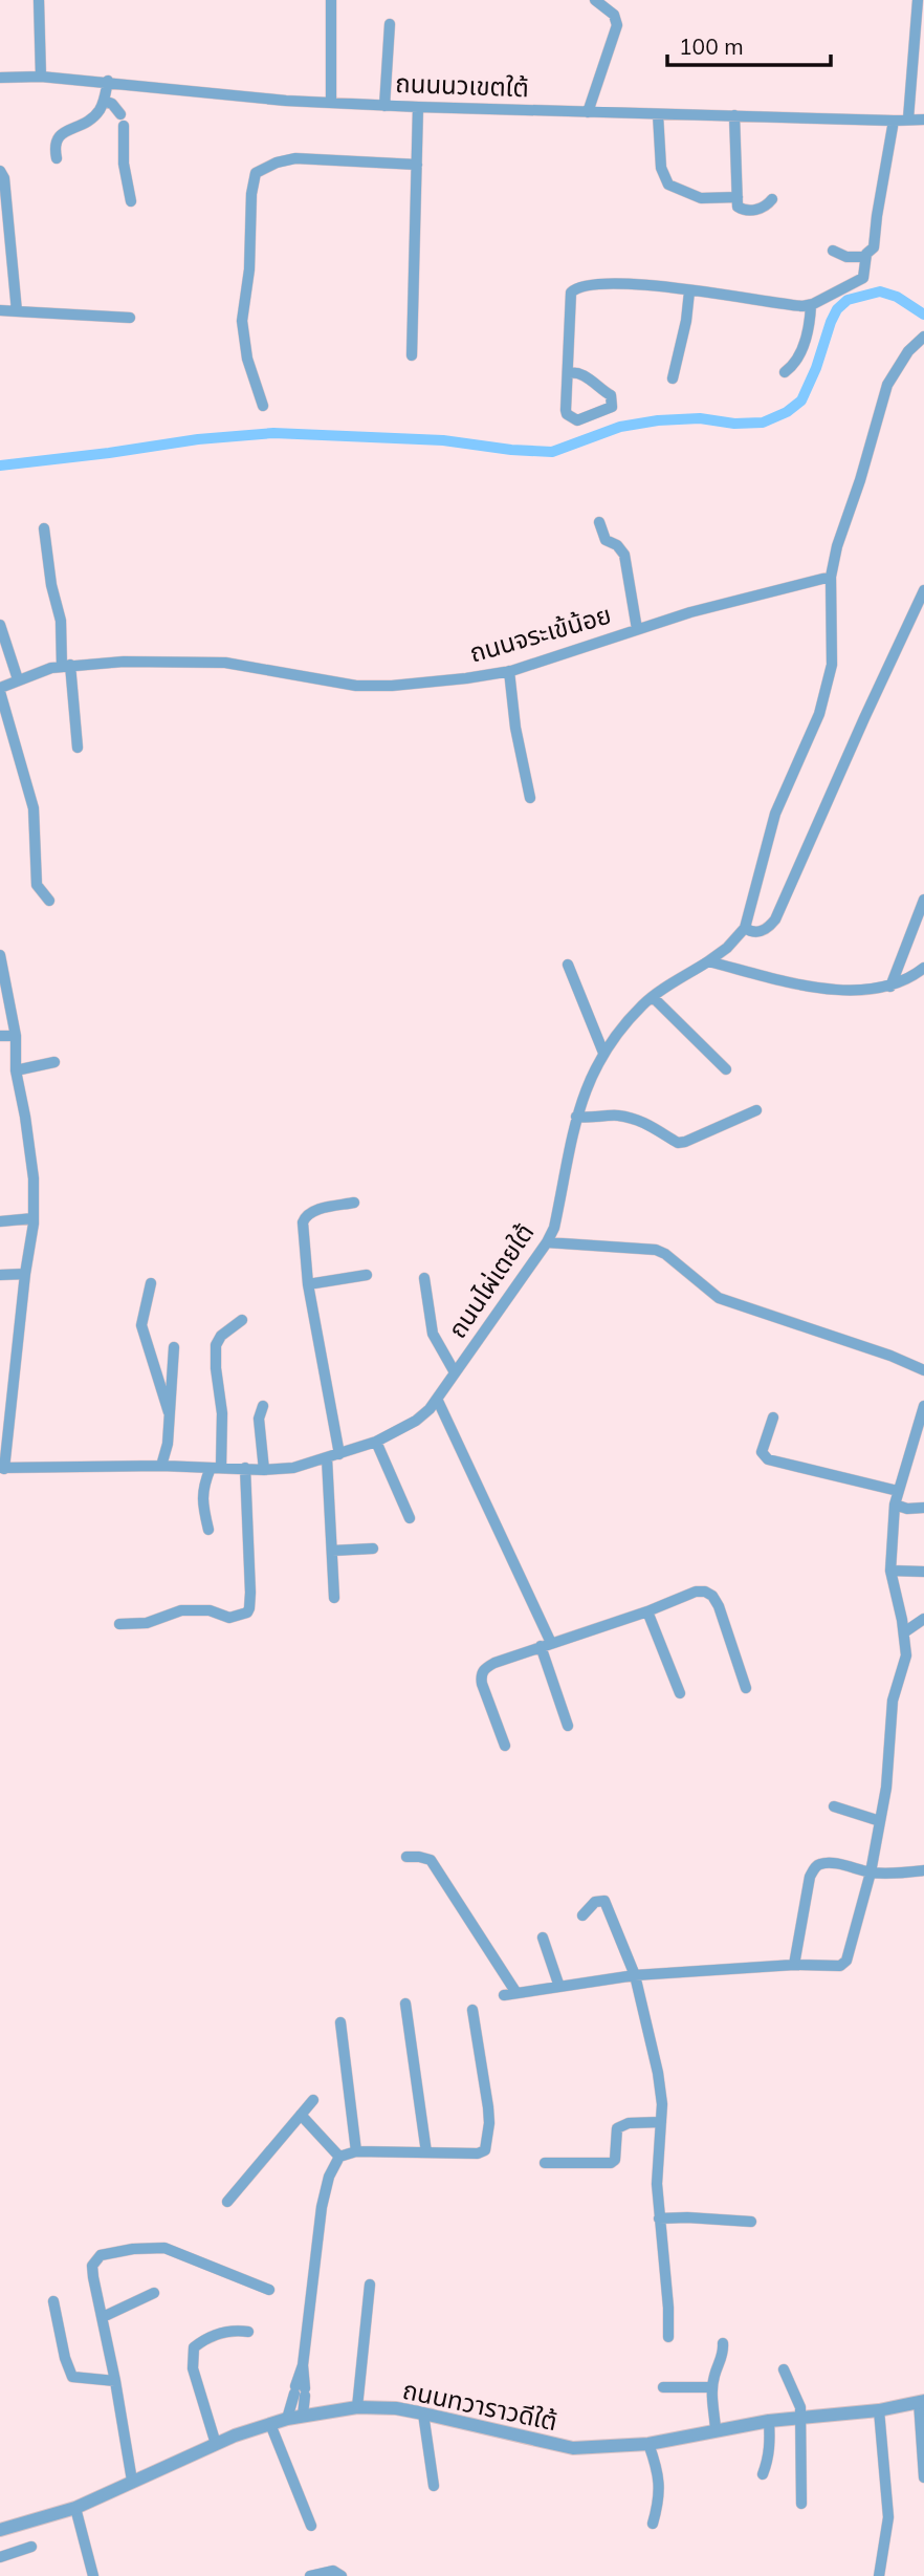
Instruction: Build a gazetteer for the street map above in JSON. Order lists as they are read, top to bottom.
{
  "streets": {
    "street": [
      "ถนนนวเขตใต้",
      "ถนนจระเข้น้อย",
      "ถนนไผ่เตยใต้",
      "ถนนทวาราวดีใต้"
    ]
  },
  "scale_bar": "100 m"
}
